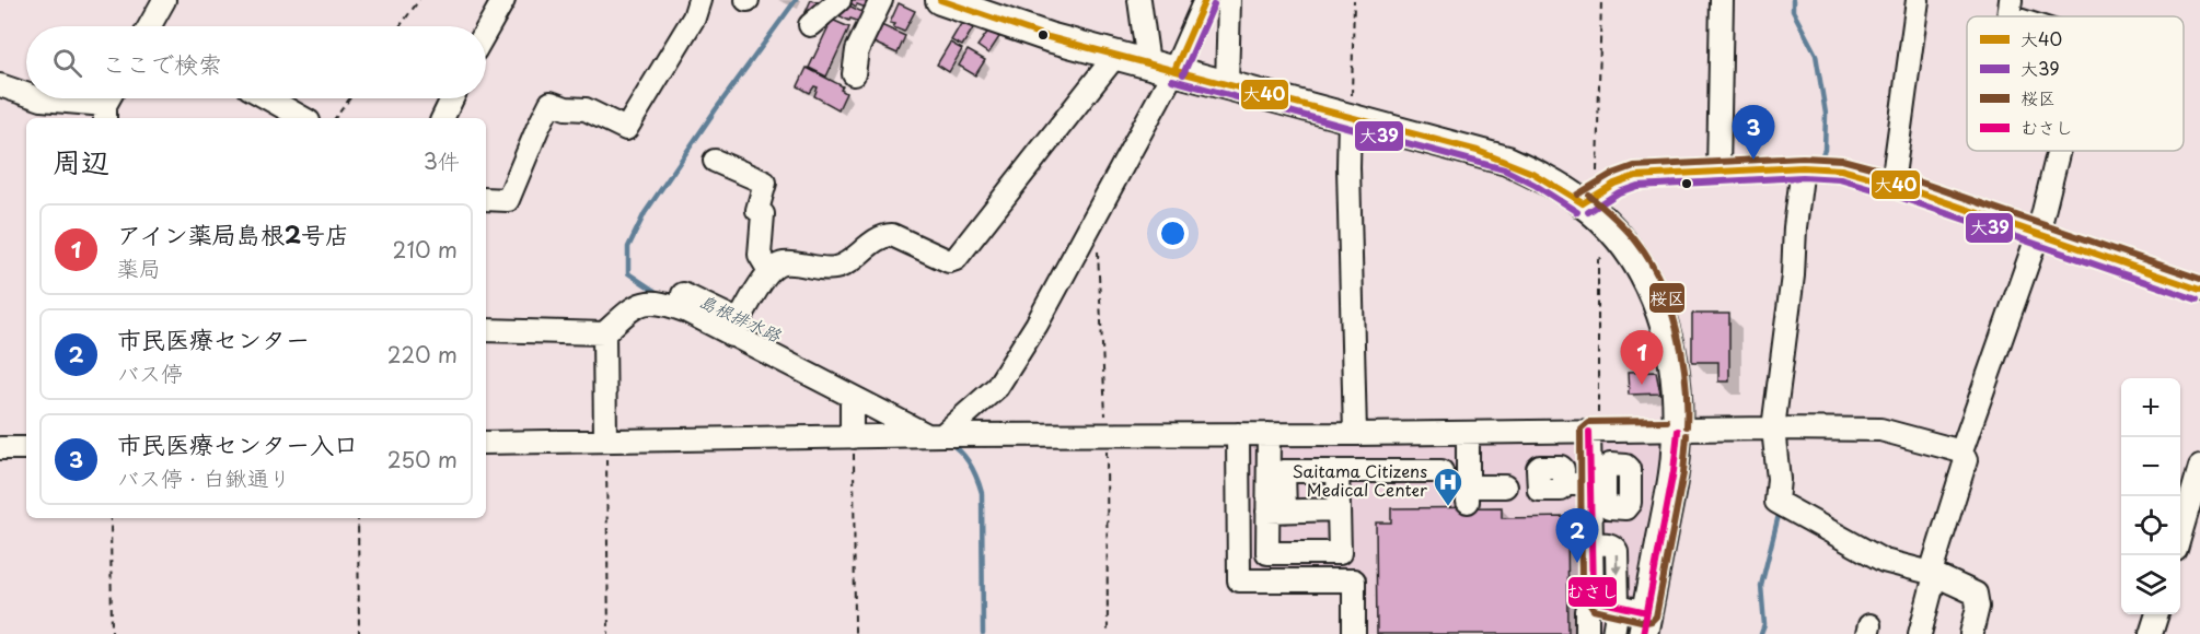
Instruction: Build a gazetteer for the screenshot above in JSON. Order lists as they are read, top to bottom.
{
  "water": ["島根排水路"],
  "places": {
    "hospital": ["Saitama Citizens Medical Center"]
  },
  "lines": [
    "transit line 大40",
    "transit line 大39",
    "transit line 桜区",
    "transit line むさし"
  ],
  "legend": [
    "大40",
    "大39",
    "桜区",
    "むさし"
  ],
  "page": {
    "search": "ここで検索",
    "pins": ["3", "1", "2"],
    "heading": ["周辺", "3件"],
    "list": [
      {
        "mark": "1",
        "name": "アイン薬局島根2号店",
        "note": "薬局",
        "value": "210 m"
      },
      {
        "mark": "2",
        "name": "市民医療センター",
        "note": "バス停",
        "value": "220 m"
      },
      {
        "mark": "3",
        "name": "市民医療センター入口",
        "note": "バス停 · 白鍬通り",
        "value": "250 m"
      }
    ],
    "map_buttons": ["+", "−"]
  }
}
